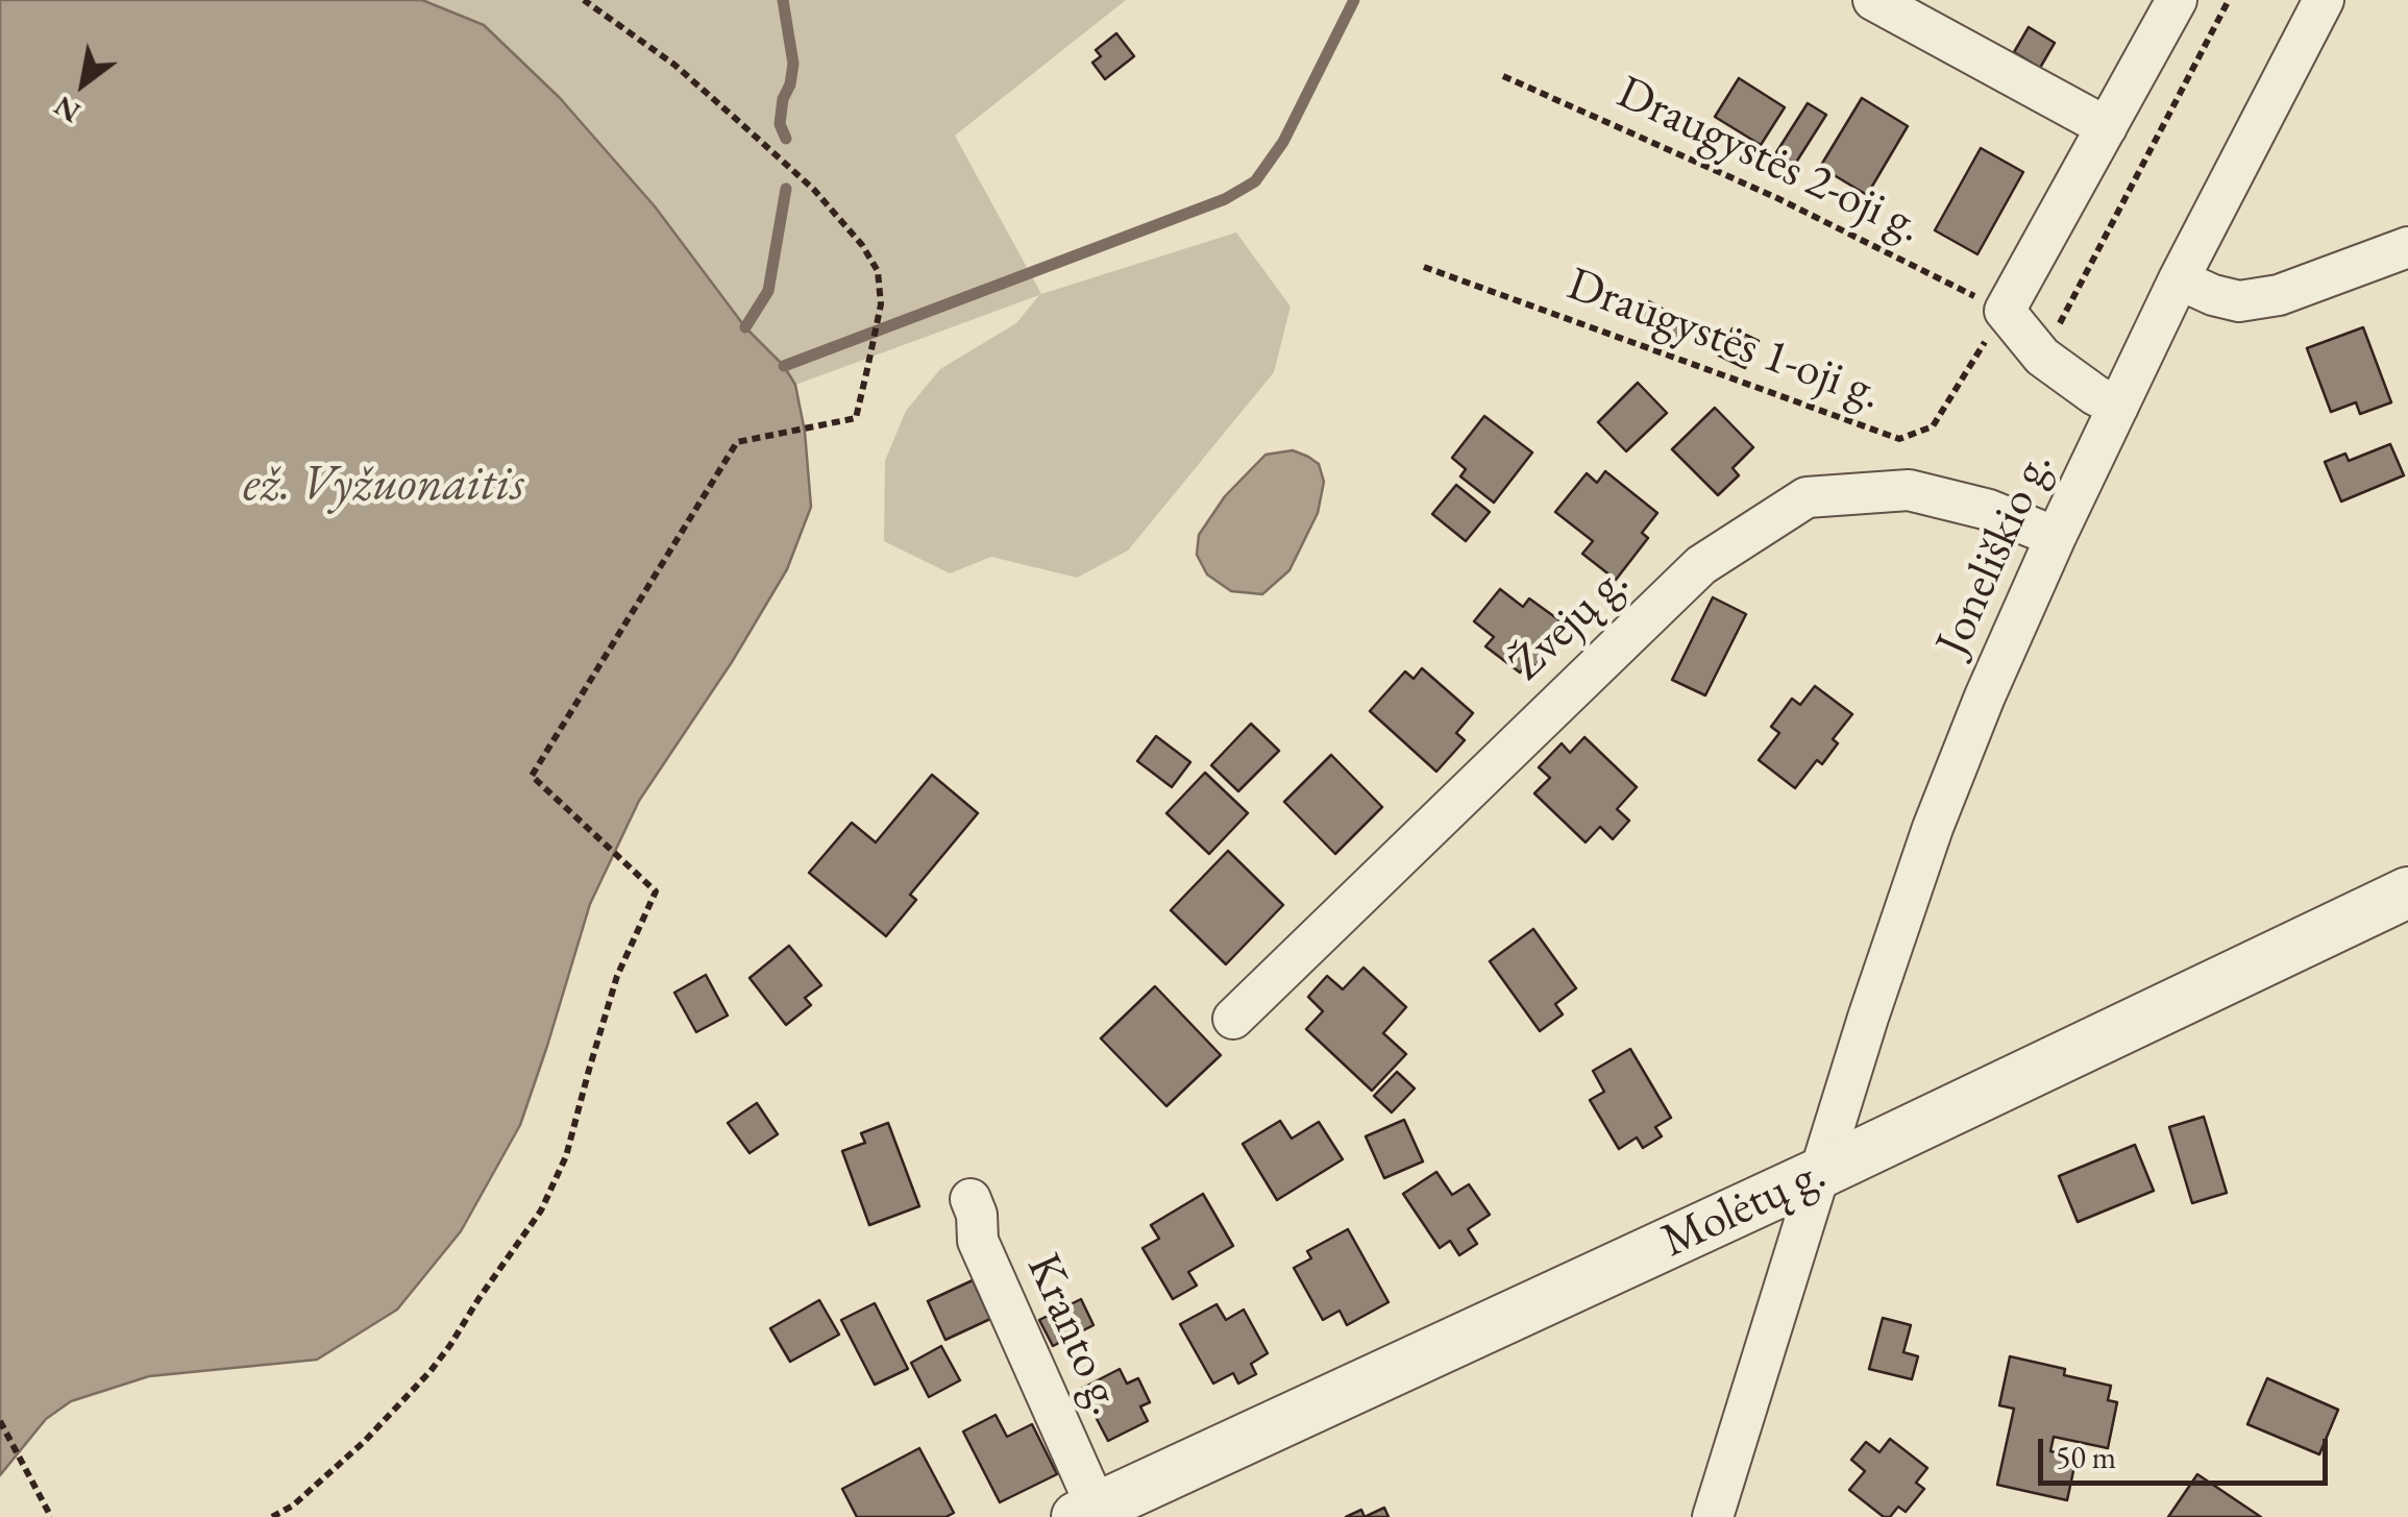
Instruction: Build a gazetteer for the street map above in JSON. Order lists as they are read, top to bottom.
{
  "streets": {
    "street": [
      "Joneliškio g.",
      "Žvejų g.",
      "Molėtų g.",
      "Kranto g."
    ],
    "path": ["Draugystės 2-oji g.", "Draugystės 1-oji g."]
  },
  "crossings": [
    ["Draugystės 2-oji g.", "Draugystės 1-oji g."],
    ["Joneliškio g.", "Žvejų g."],
    ["Joneliškio g.", "Molėtų g."],
    ["Molėtų g.", "Kranto g."]
  ],
  "water": ["ež. Vyžuonaitis"],
  "scale_bar": "50 m",
  "north": "bottom left"
}
